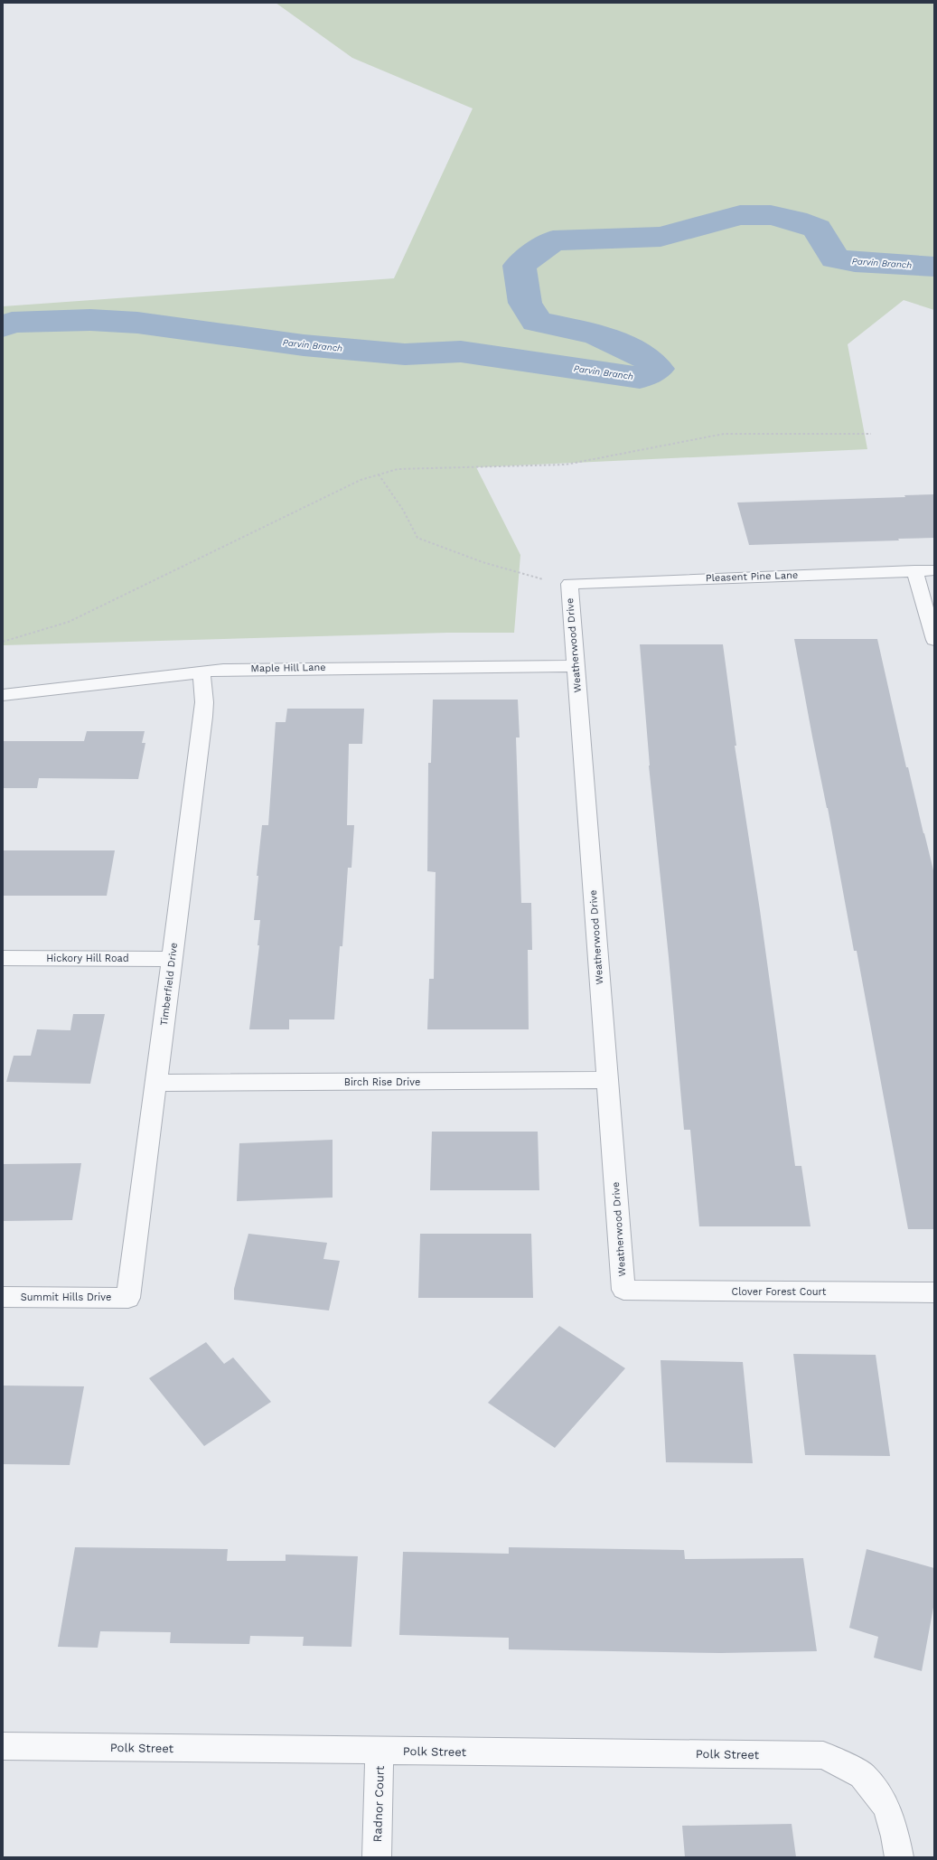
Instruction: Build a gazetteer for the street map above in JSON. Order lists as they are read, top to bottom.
{
  "streets": {
    "street": [
      "Pleasent Pine Lane",
      "Weatherwood Drive",
      "Maple Hill Lane",
      "Hickory Hill Road",
      "Timberfield Drive",
      "Birch Rise Drive",
      "Clover Forest Court",
      "Summit Hills Drive",
      "Polk Street",
      "Radnor Court"
    ]
  },
  "crossings": [
    ["Pleasent Pine Lane", "Weatherwood Drive"],
    ["Weatherwood Drive", "Maple Hill Lane"],
    ["Weatherwood Drive", "Birch Rise Drive"],
    ["Weatherwood Drive", "Clover Forest Court"],
    ["Maple Hill Lane", "Timberfield Drive"],
    ["Hickory Hill Road", "Timberfield Drive"],
    ["Timberfield Drive", "Birch Rise Drive"],
    ["Timberfield Drive", "Summit Hills Drive"],
    ["Polk Street", "Radnor Court"]
  ],
  "water": ["Parvin Branch"]
}
